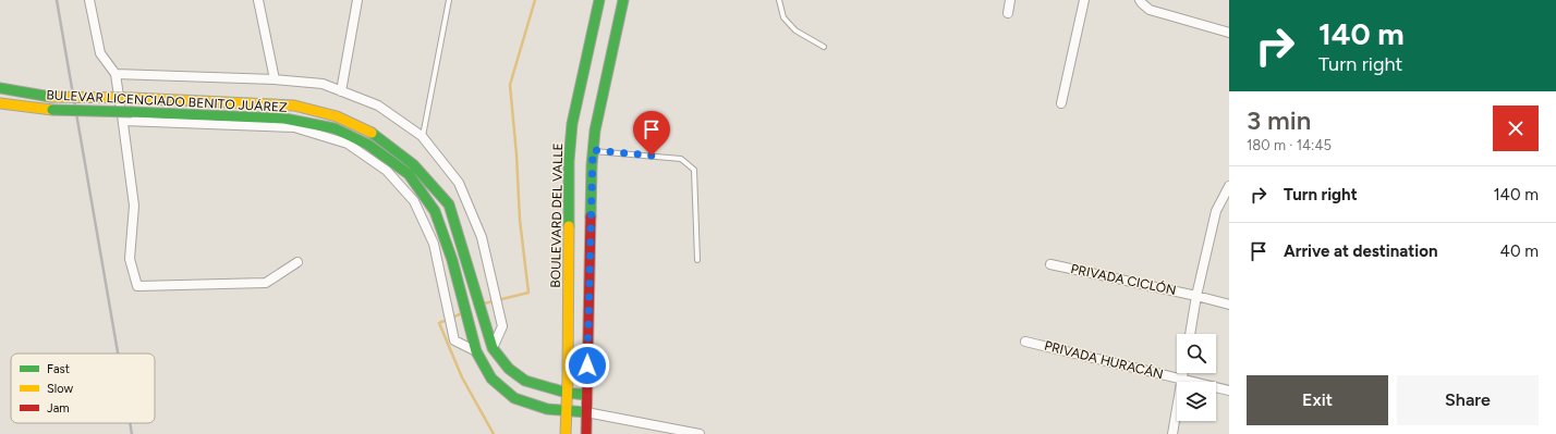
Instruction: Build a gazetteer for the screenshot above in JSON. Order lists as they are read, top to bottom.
{
  "streets": {
    "street": [
      "BULEVAR LICENCIADO BENITO JUÁREZ",
      "BOULEVARD DEL VALLE",
      "PRIVADA CICLÓN",
      "PRIVADA HURACÁN"
    ]
  },
  "crossings": [
    ["BULEVAR LICENCIADO BENITO JUÁREZ", "BOULEVARD DEL VALLE"]
  ],
  "legend": ["Fast", "Slow", "Jam"],
  "page": {
    "turn": ["140 m", "Turn right"],
    "heading": ["3 min", "180 m · 14:45"],
    "list": [
      {
        "name": "Turn right",
        "value": "140 m"
      },
      {
        "name": "Arrive at destination",
        "value": "40 m"
      }
    ],
    "buttons": ["Exit", "Share"]
  }
}
